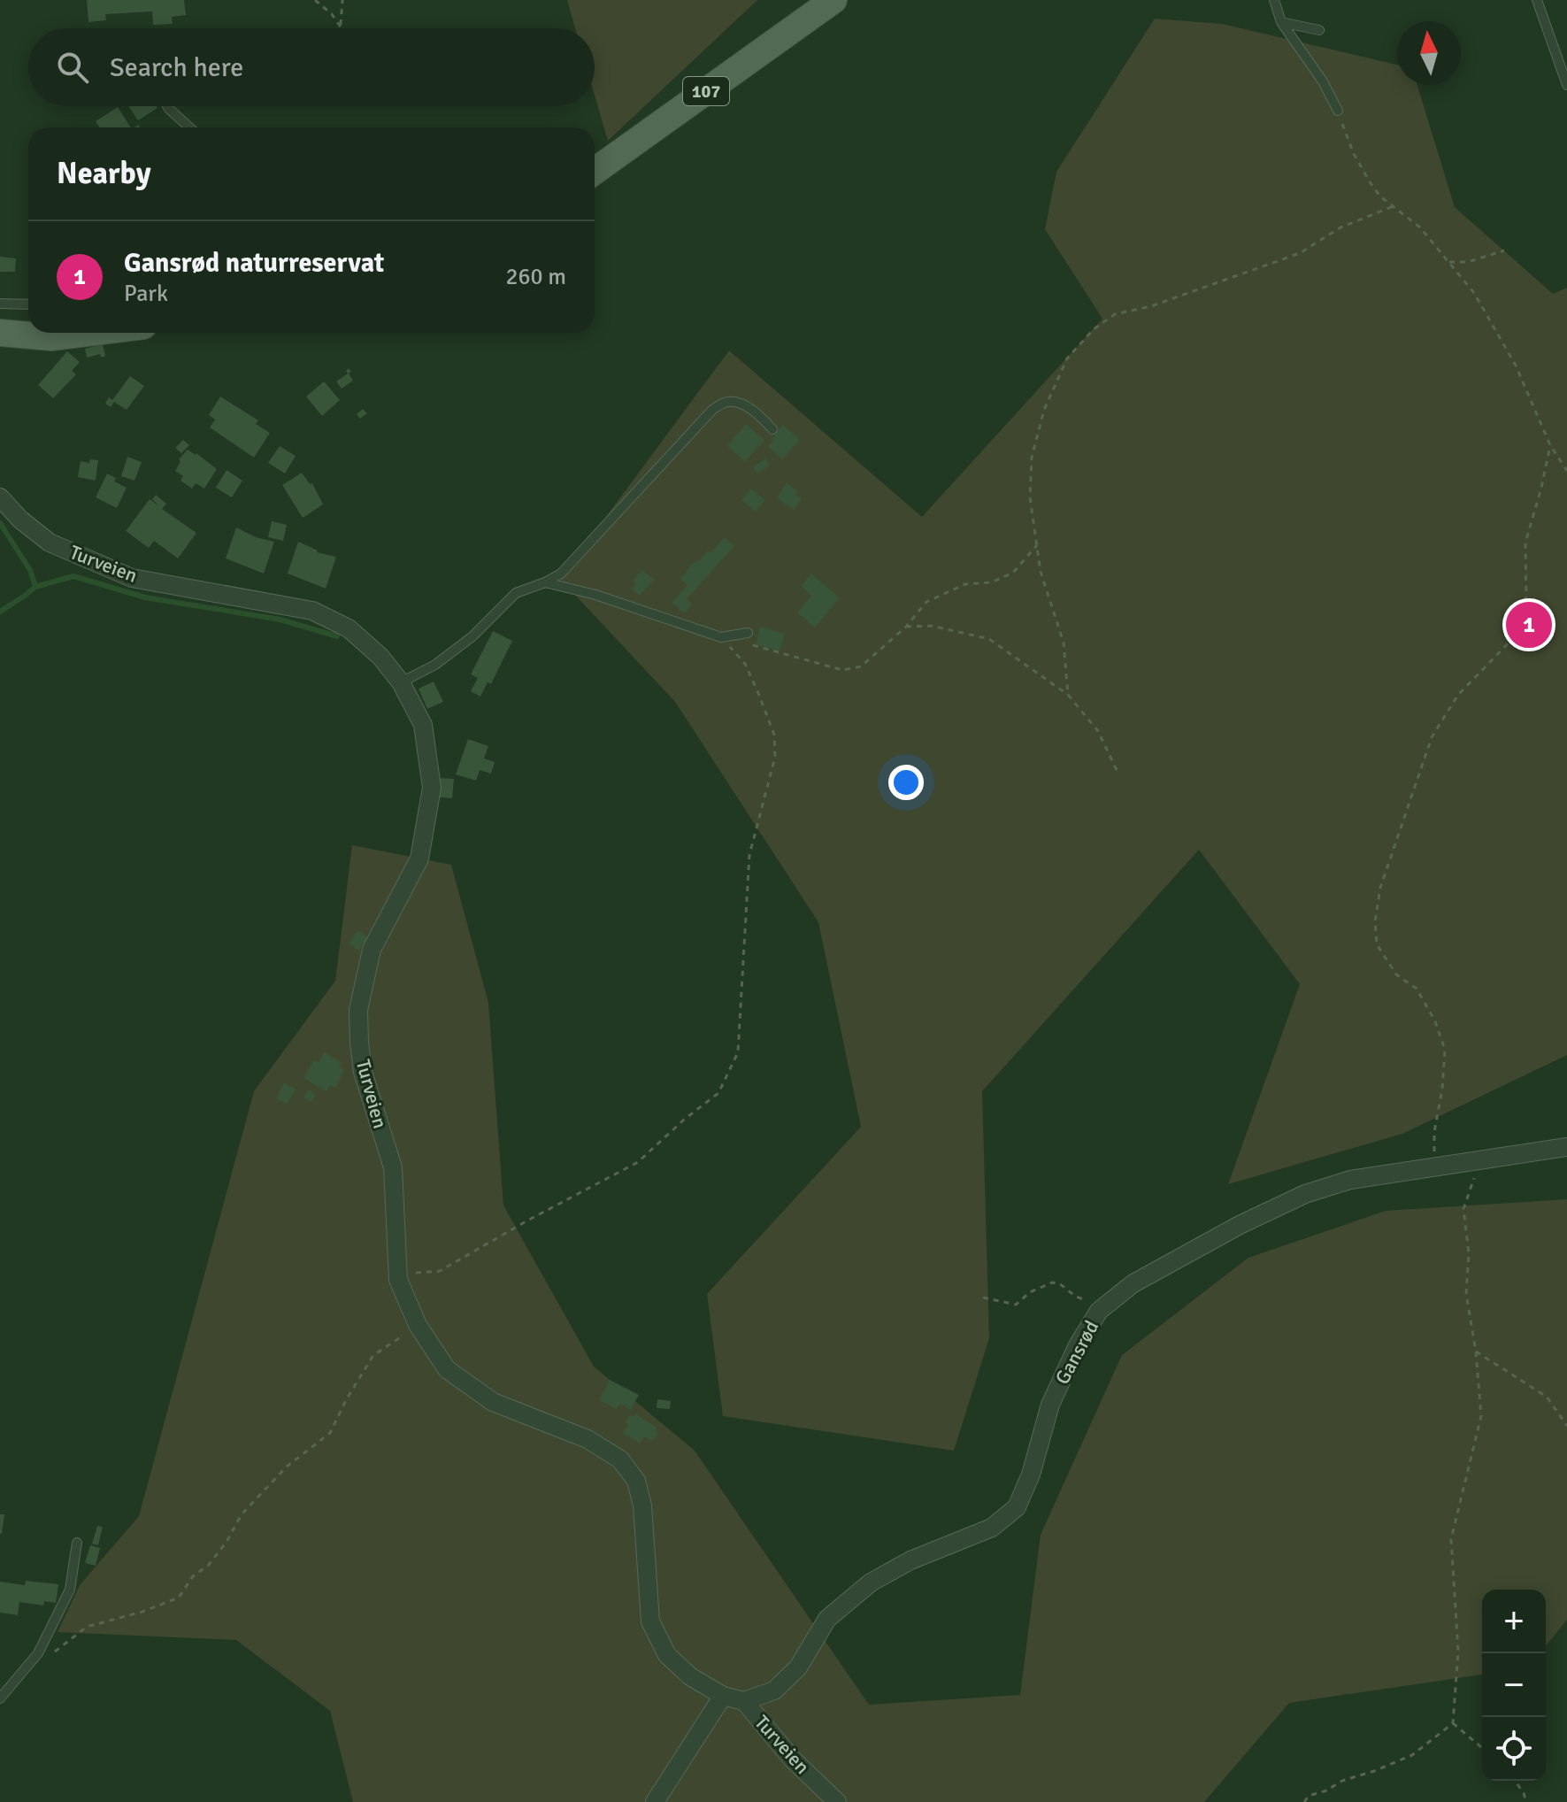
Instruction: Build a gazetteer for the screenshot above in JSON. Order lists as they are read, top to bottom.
{
  "streets": {
    "main road": ["107"],
    "street": ["Turveien", "Gansrød"]
  },
  "crossings": [
    ["Turveien", "Gansrød"]
  ],
  "north": "top",
  "page": {
    "search": "Search here",
    "heading": "Nearby",
    "list": [
      {
        "mark": "1",
        "name": "Gansrød naturreservat",
        "note": "Park",
        "value": "260 m"
      }
    ],
    "pins": "1",
    "map_buttons": ["+", "−"]
  }
}
